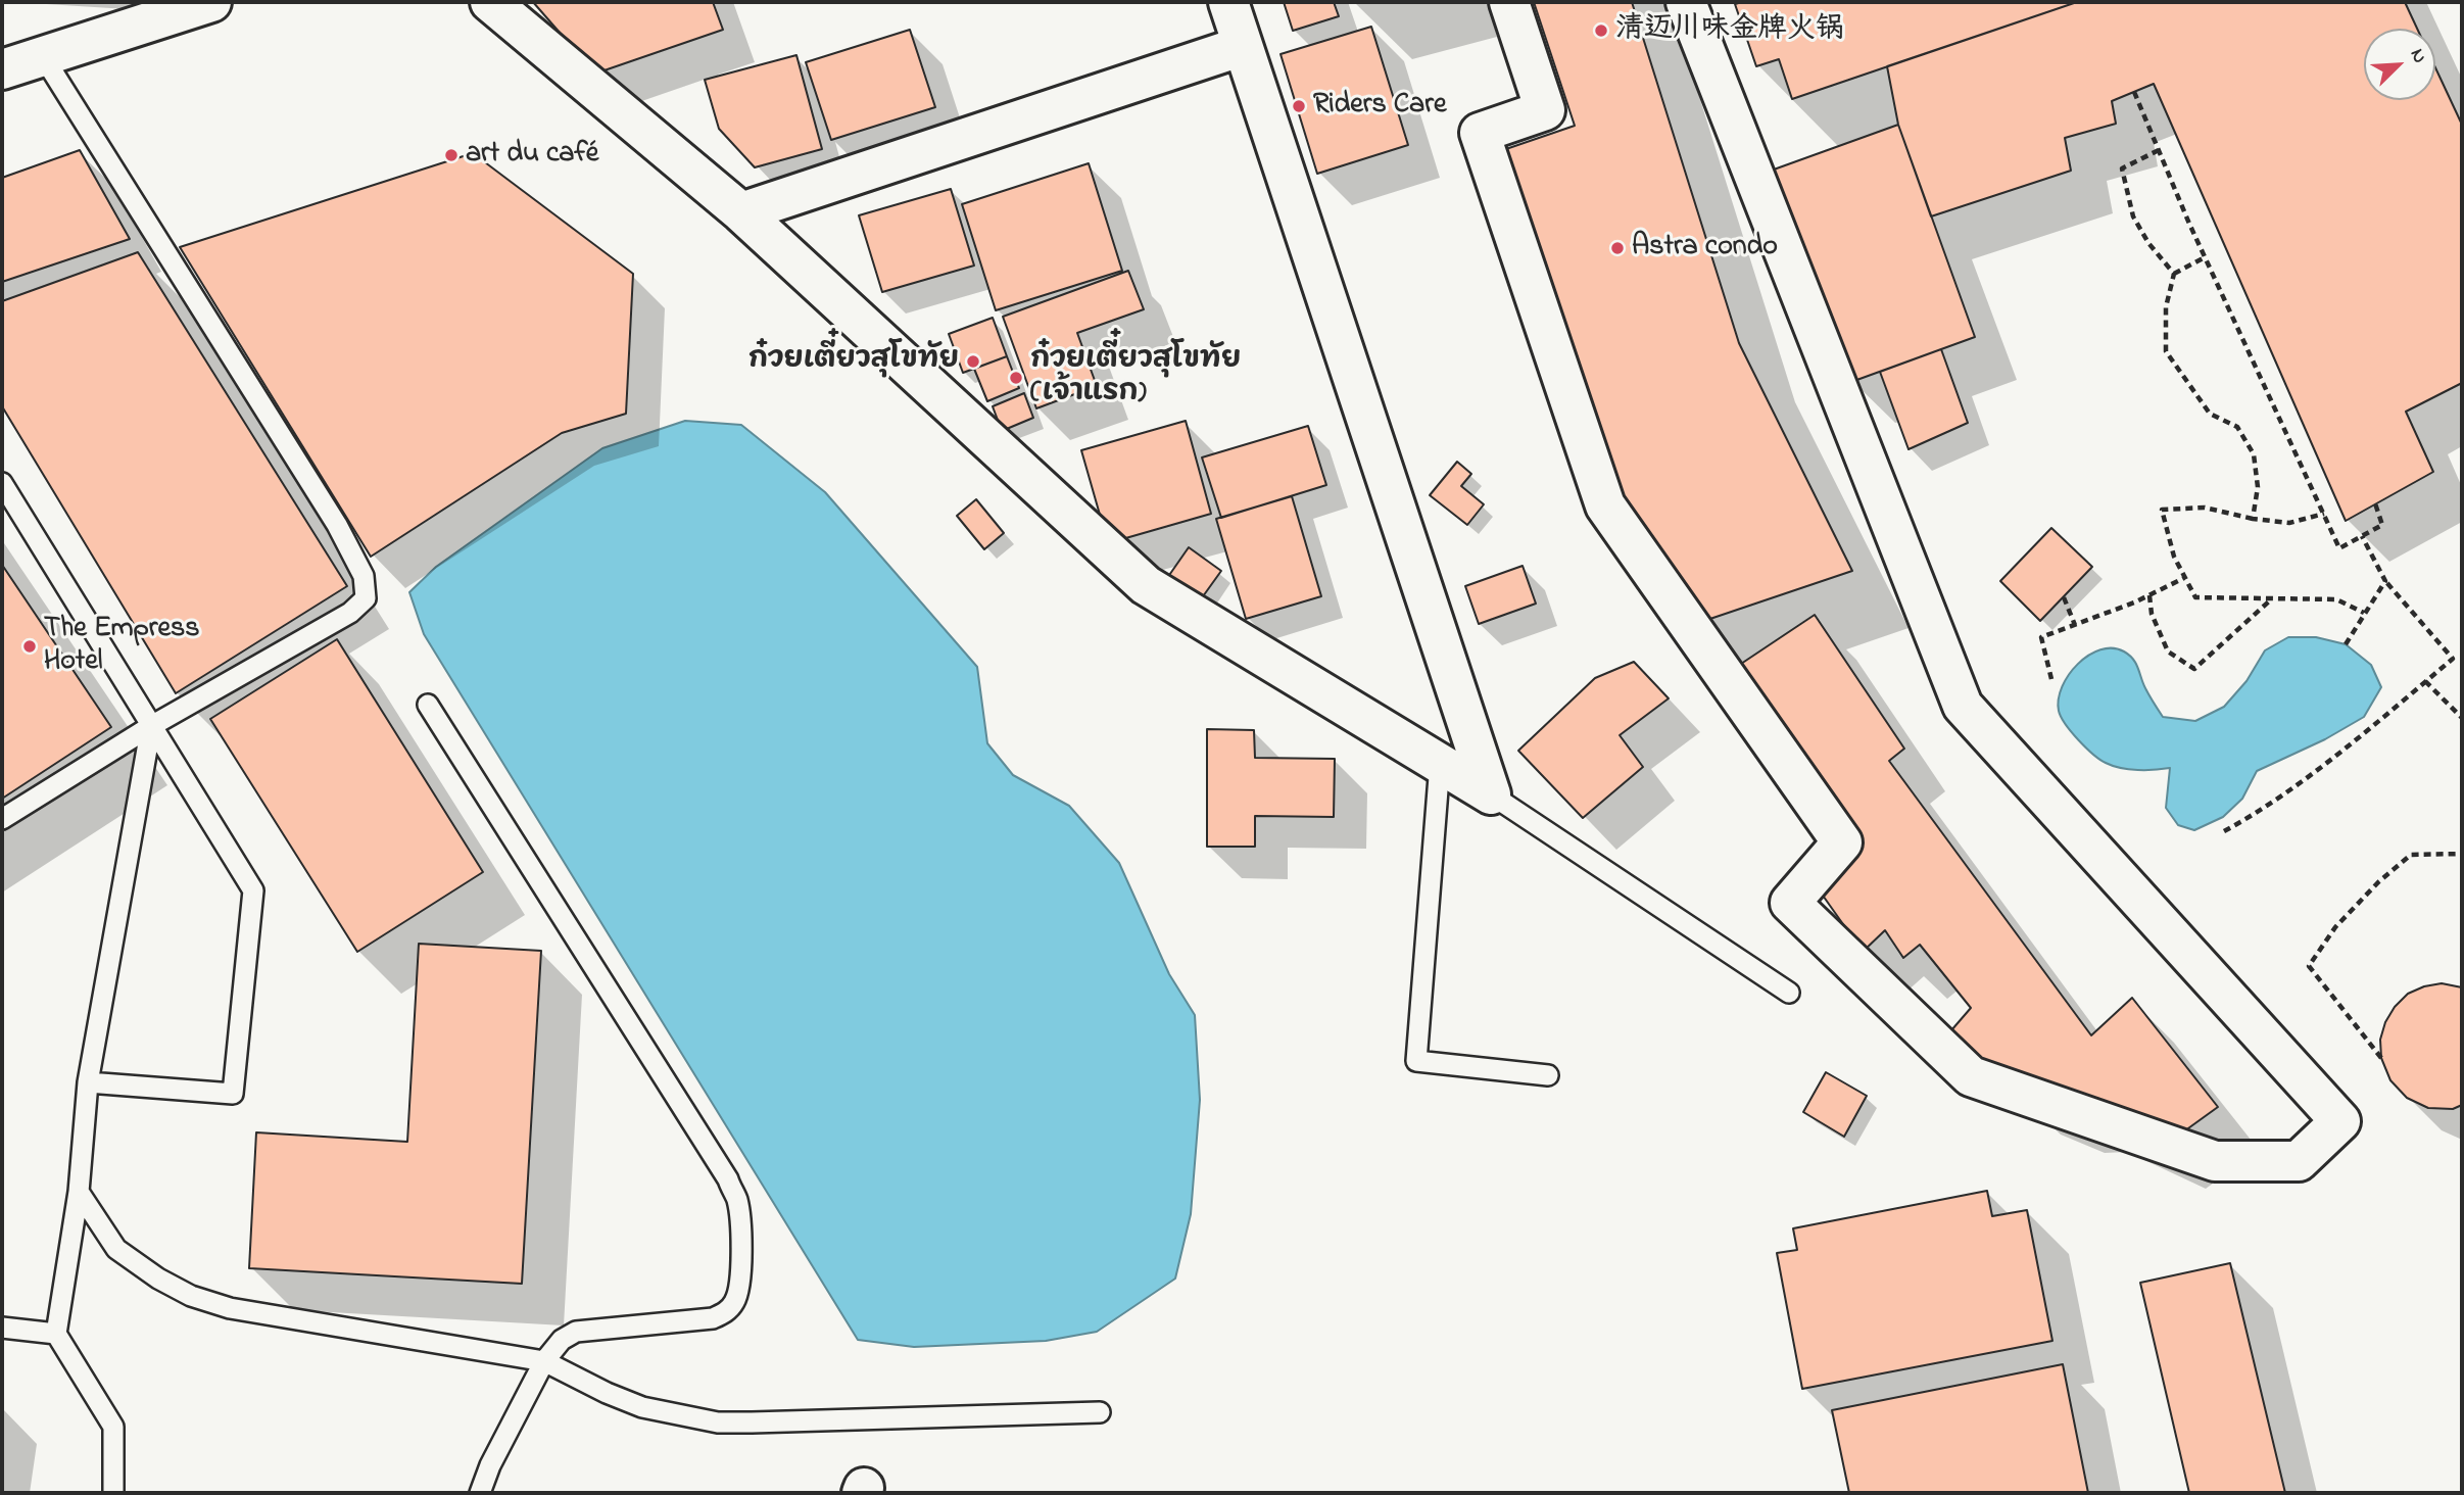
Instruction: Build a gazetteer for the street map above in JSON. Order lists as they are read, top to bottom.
{
  "places": [
    "清迈川味金牌火锅",
    "Riders Care",
    "art du café",
    "Astra condo",
    "ก๋วยเตี๋ยวสุโขทัย",
    "ก๋วยเตี๋ยวสุโขทัย (เจ้าแรก)",
    "The Empress Hotel"
  ],
  "north": "top right"
}
